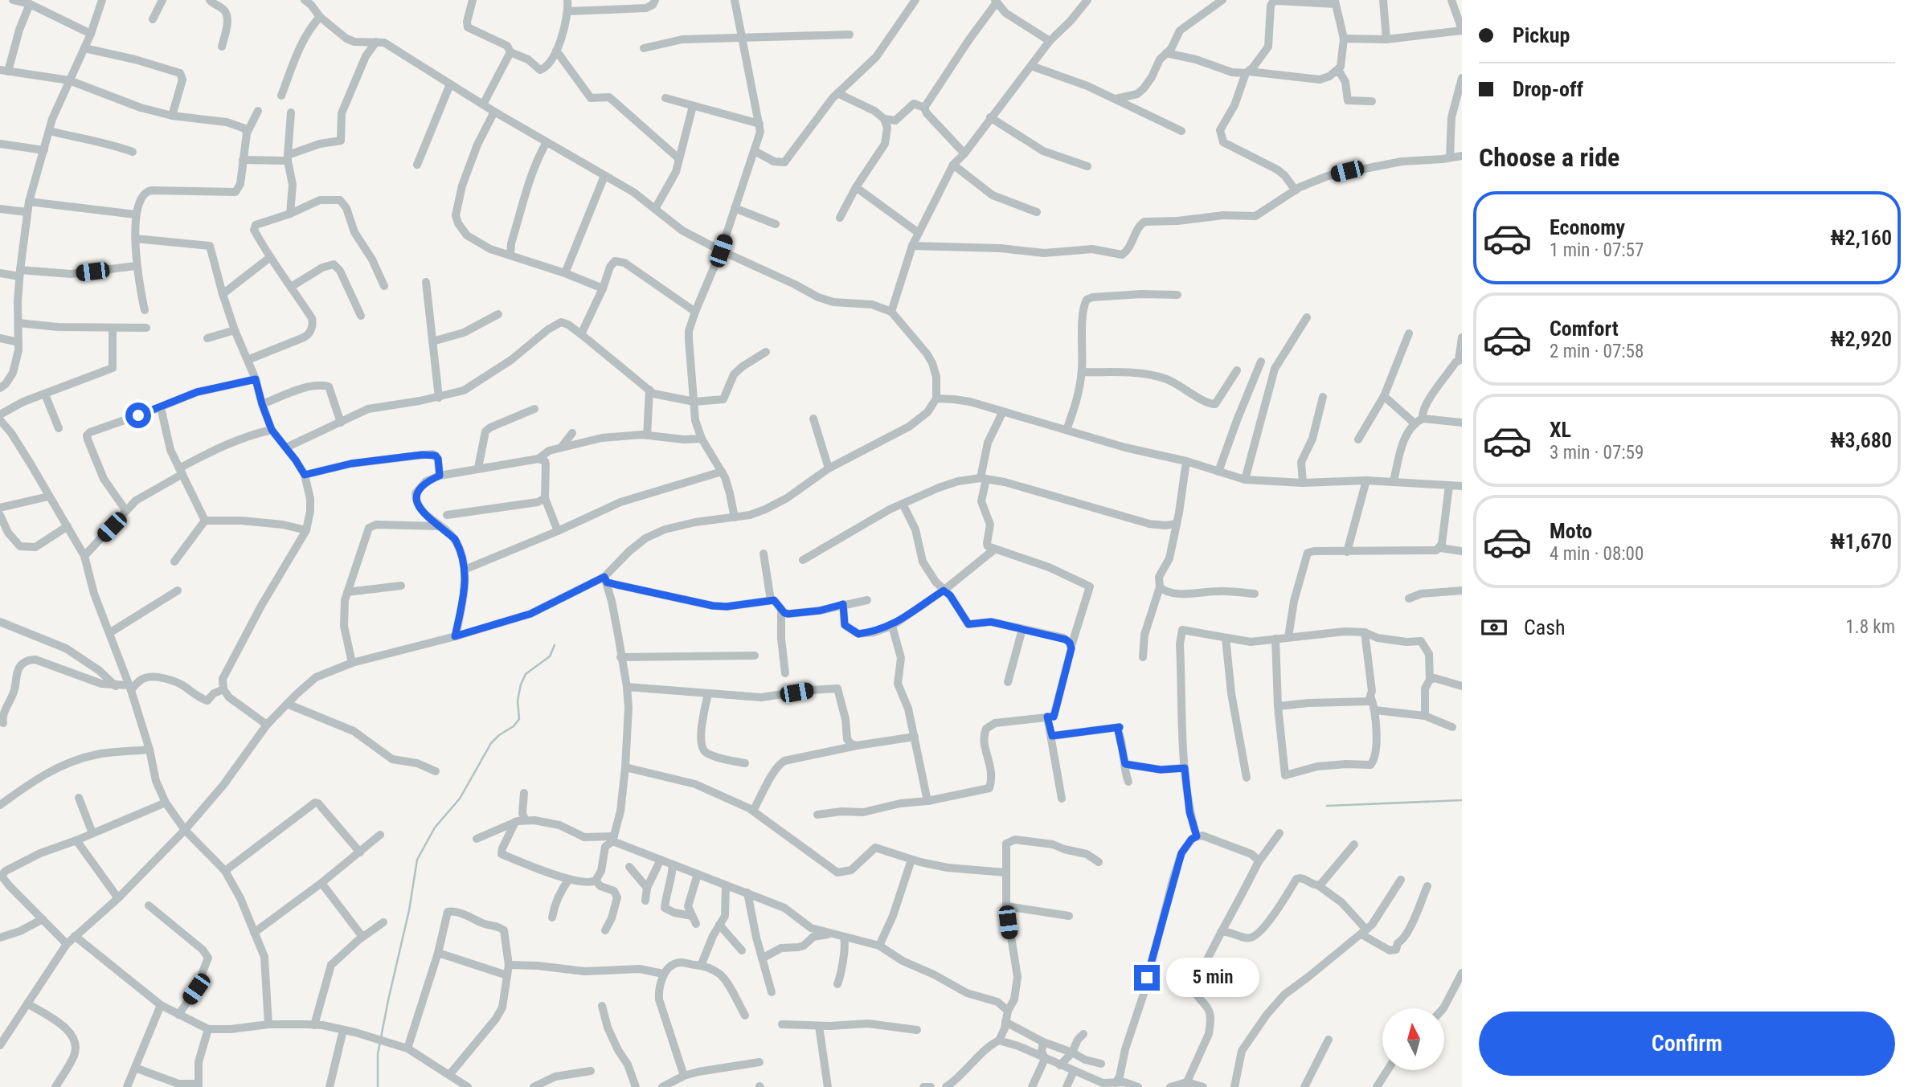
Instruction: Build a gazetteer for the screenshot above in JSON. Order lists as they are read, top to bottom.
{
  "north": "top",
  "page": {
    "banner": ["Pickup", "Drop-off"],
    "heading": "Choose a ride",
    "list": [
      {
        "name": "Economy",
        "note": "1 min · 07:57",
        "value": "₦2,160"
      },
      {
        "name": "Comfort",
        "note": "2 min · 07:58",
        "value": "₦2,920"
      },
      {
        "name": "XL",
        "note": "3 min · 07:59",
        "value": "₦3,680"
      },
      {
        "name": "Moto",
        "note": "4 min · 08:00",
        "value": "₦1,670"
      }
    ],
    "pay": ["Cash", "1.8 km"],
    "bubble": "5 min",
    "buttons": "Confirm"
  }
}
